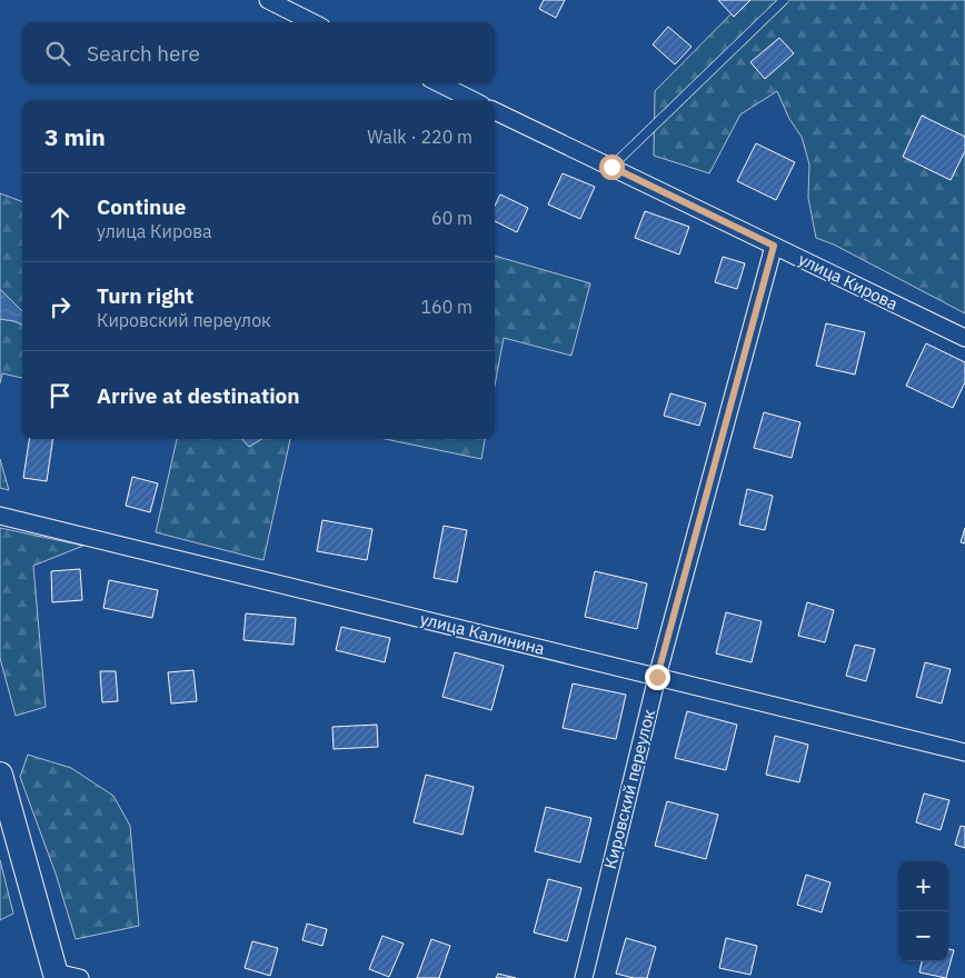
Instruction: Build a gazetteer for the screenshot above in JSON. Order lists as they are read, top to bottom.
{
  "streets": {
    "street": ["улица Кирова", "улица Калинина", "Кировский переулок"]
  },
  "crossings": [
    ["улица Кирова", "Кировский переулок"],
    ["улица Калинина", "Кировский переулок"]
  ],
  "page": {
    "search": "Search here",
    "heading": ["3 min", "Walk · 220 m"],
    "list": [
      ["Continue", "улица Кирова", "60 m"],
      ["Turn right", "Кировский переулок", "160 m"],
      "Arrive at destination"
    ],
    "map_buttons": ["+", "−"]
  }
}
